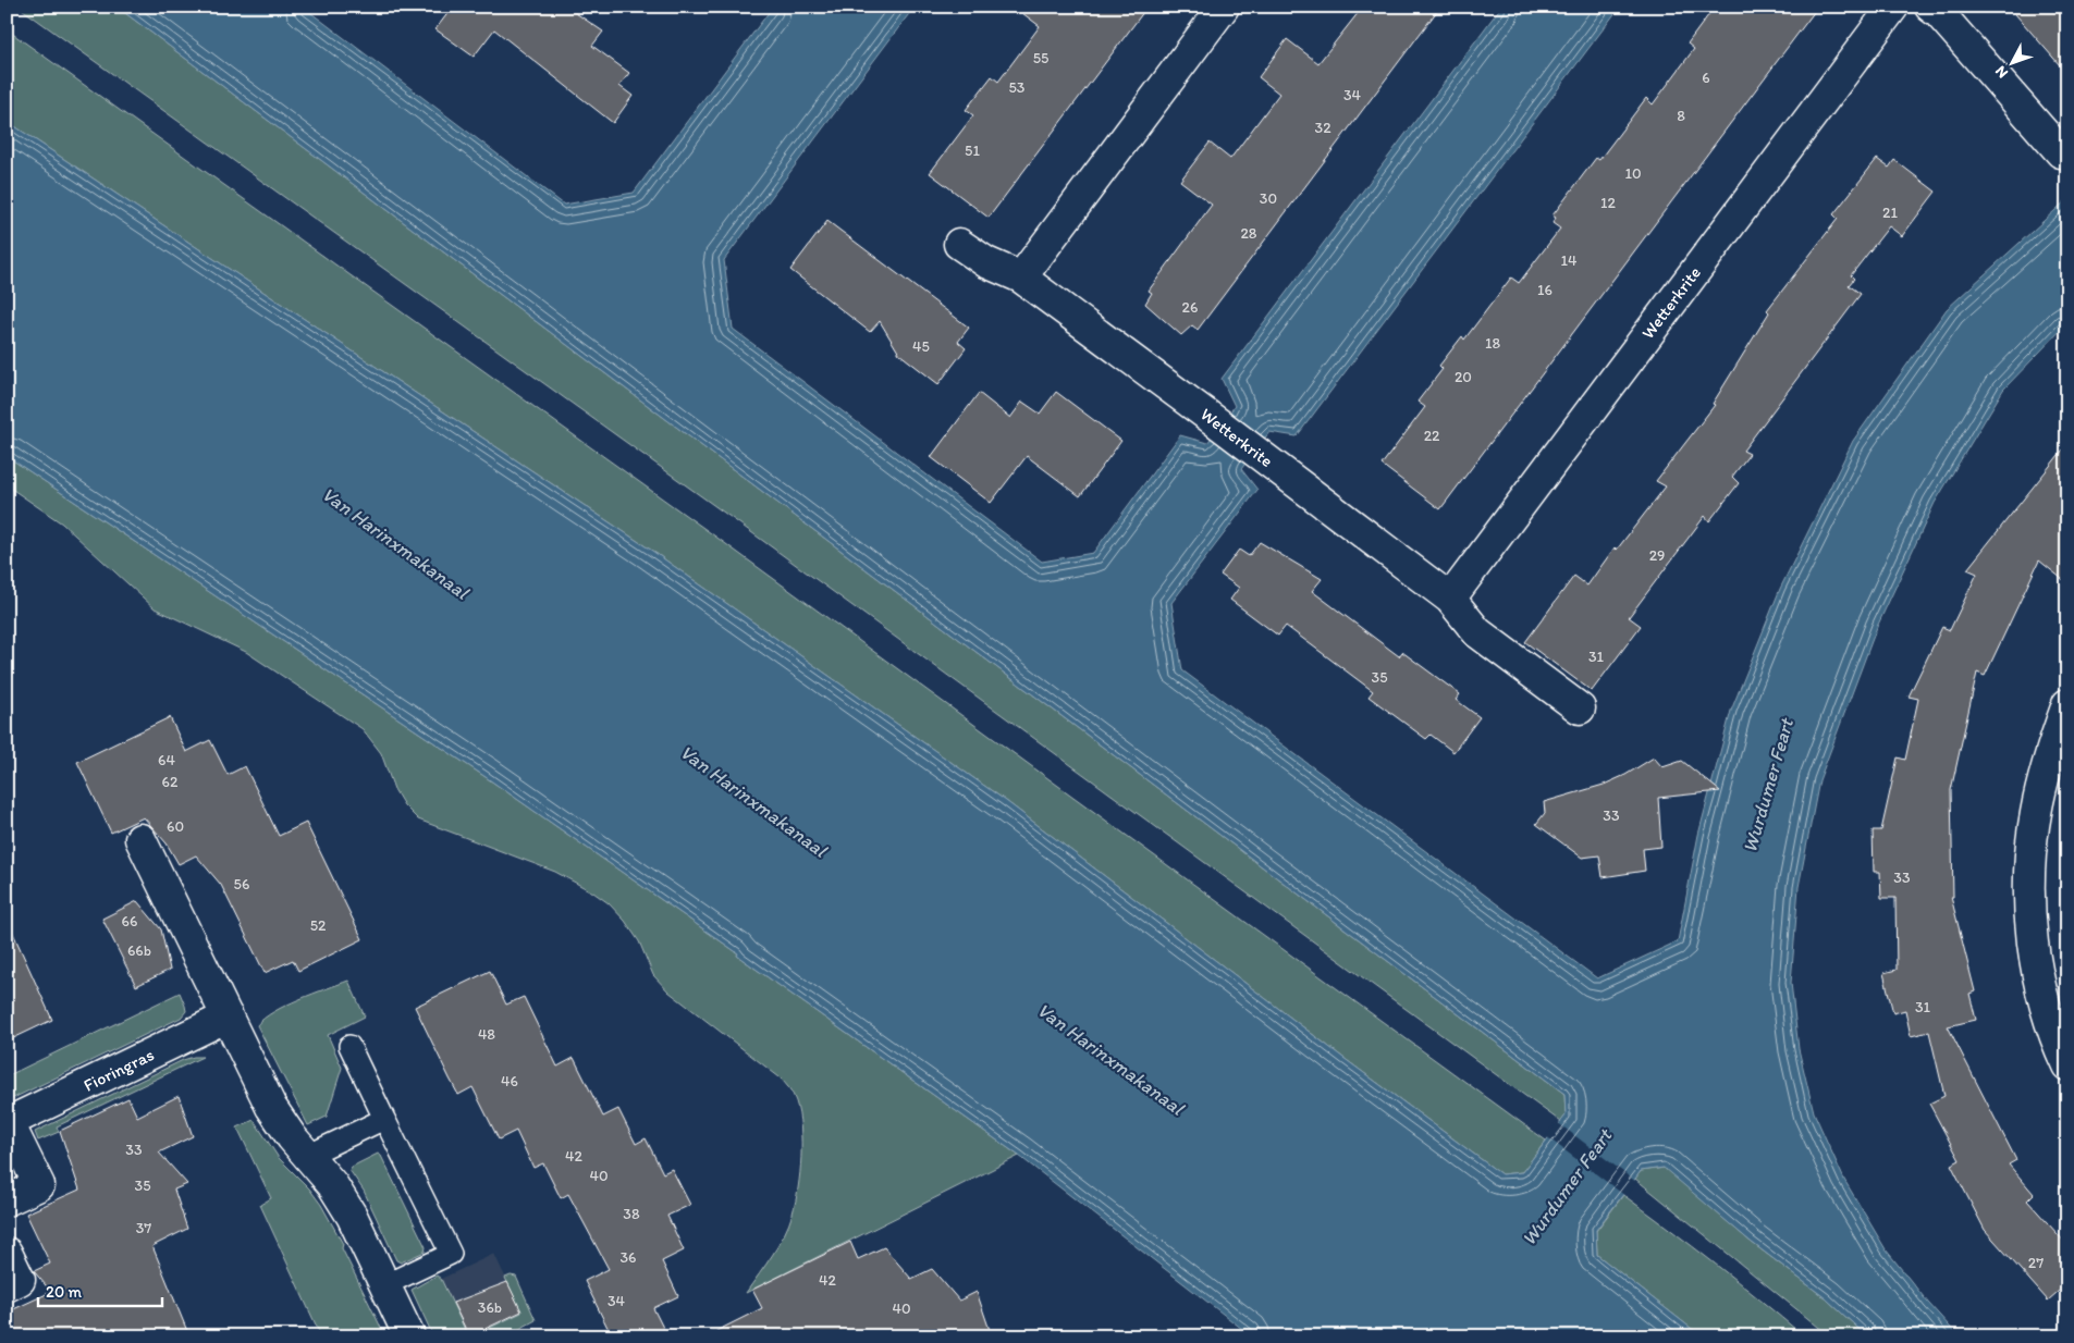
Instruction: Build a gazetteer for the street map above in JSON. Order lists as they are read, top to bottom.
{
  "streets": {
    "street": ["Wetterkrite", "Fioringras"]
  },
  "water": ["Van Harinxmakanaal", "Wurdumer Feart"],
  "house_numbers": [
    "55",
    "6",
    "53",
    "34",
    "8",
    "32",
    "51",
    "10",
    "30",
    "12",
    "21",
    "28",
    "14",
    "16",
    "26",
    "18",
    "45",
    "20",
    "22",
    "29",
    "31",
    "35",
    "64",
    "62",
    "33",
    "60",
    "33",
    "56",
    "66",
    "52",
    "66b",
    "31",
    "48",
    "46",
    "33",
    "42",
    "40",
    "35",
    "38",
    "37",
    "36",
    "27",
    "42",
    "34",
    "36b",
    "40"
  ],
  "scale_bar": "20 m",
  "north": "bottom left"
}
